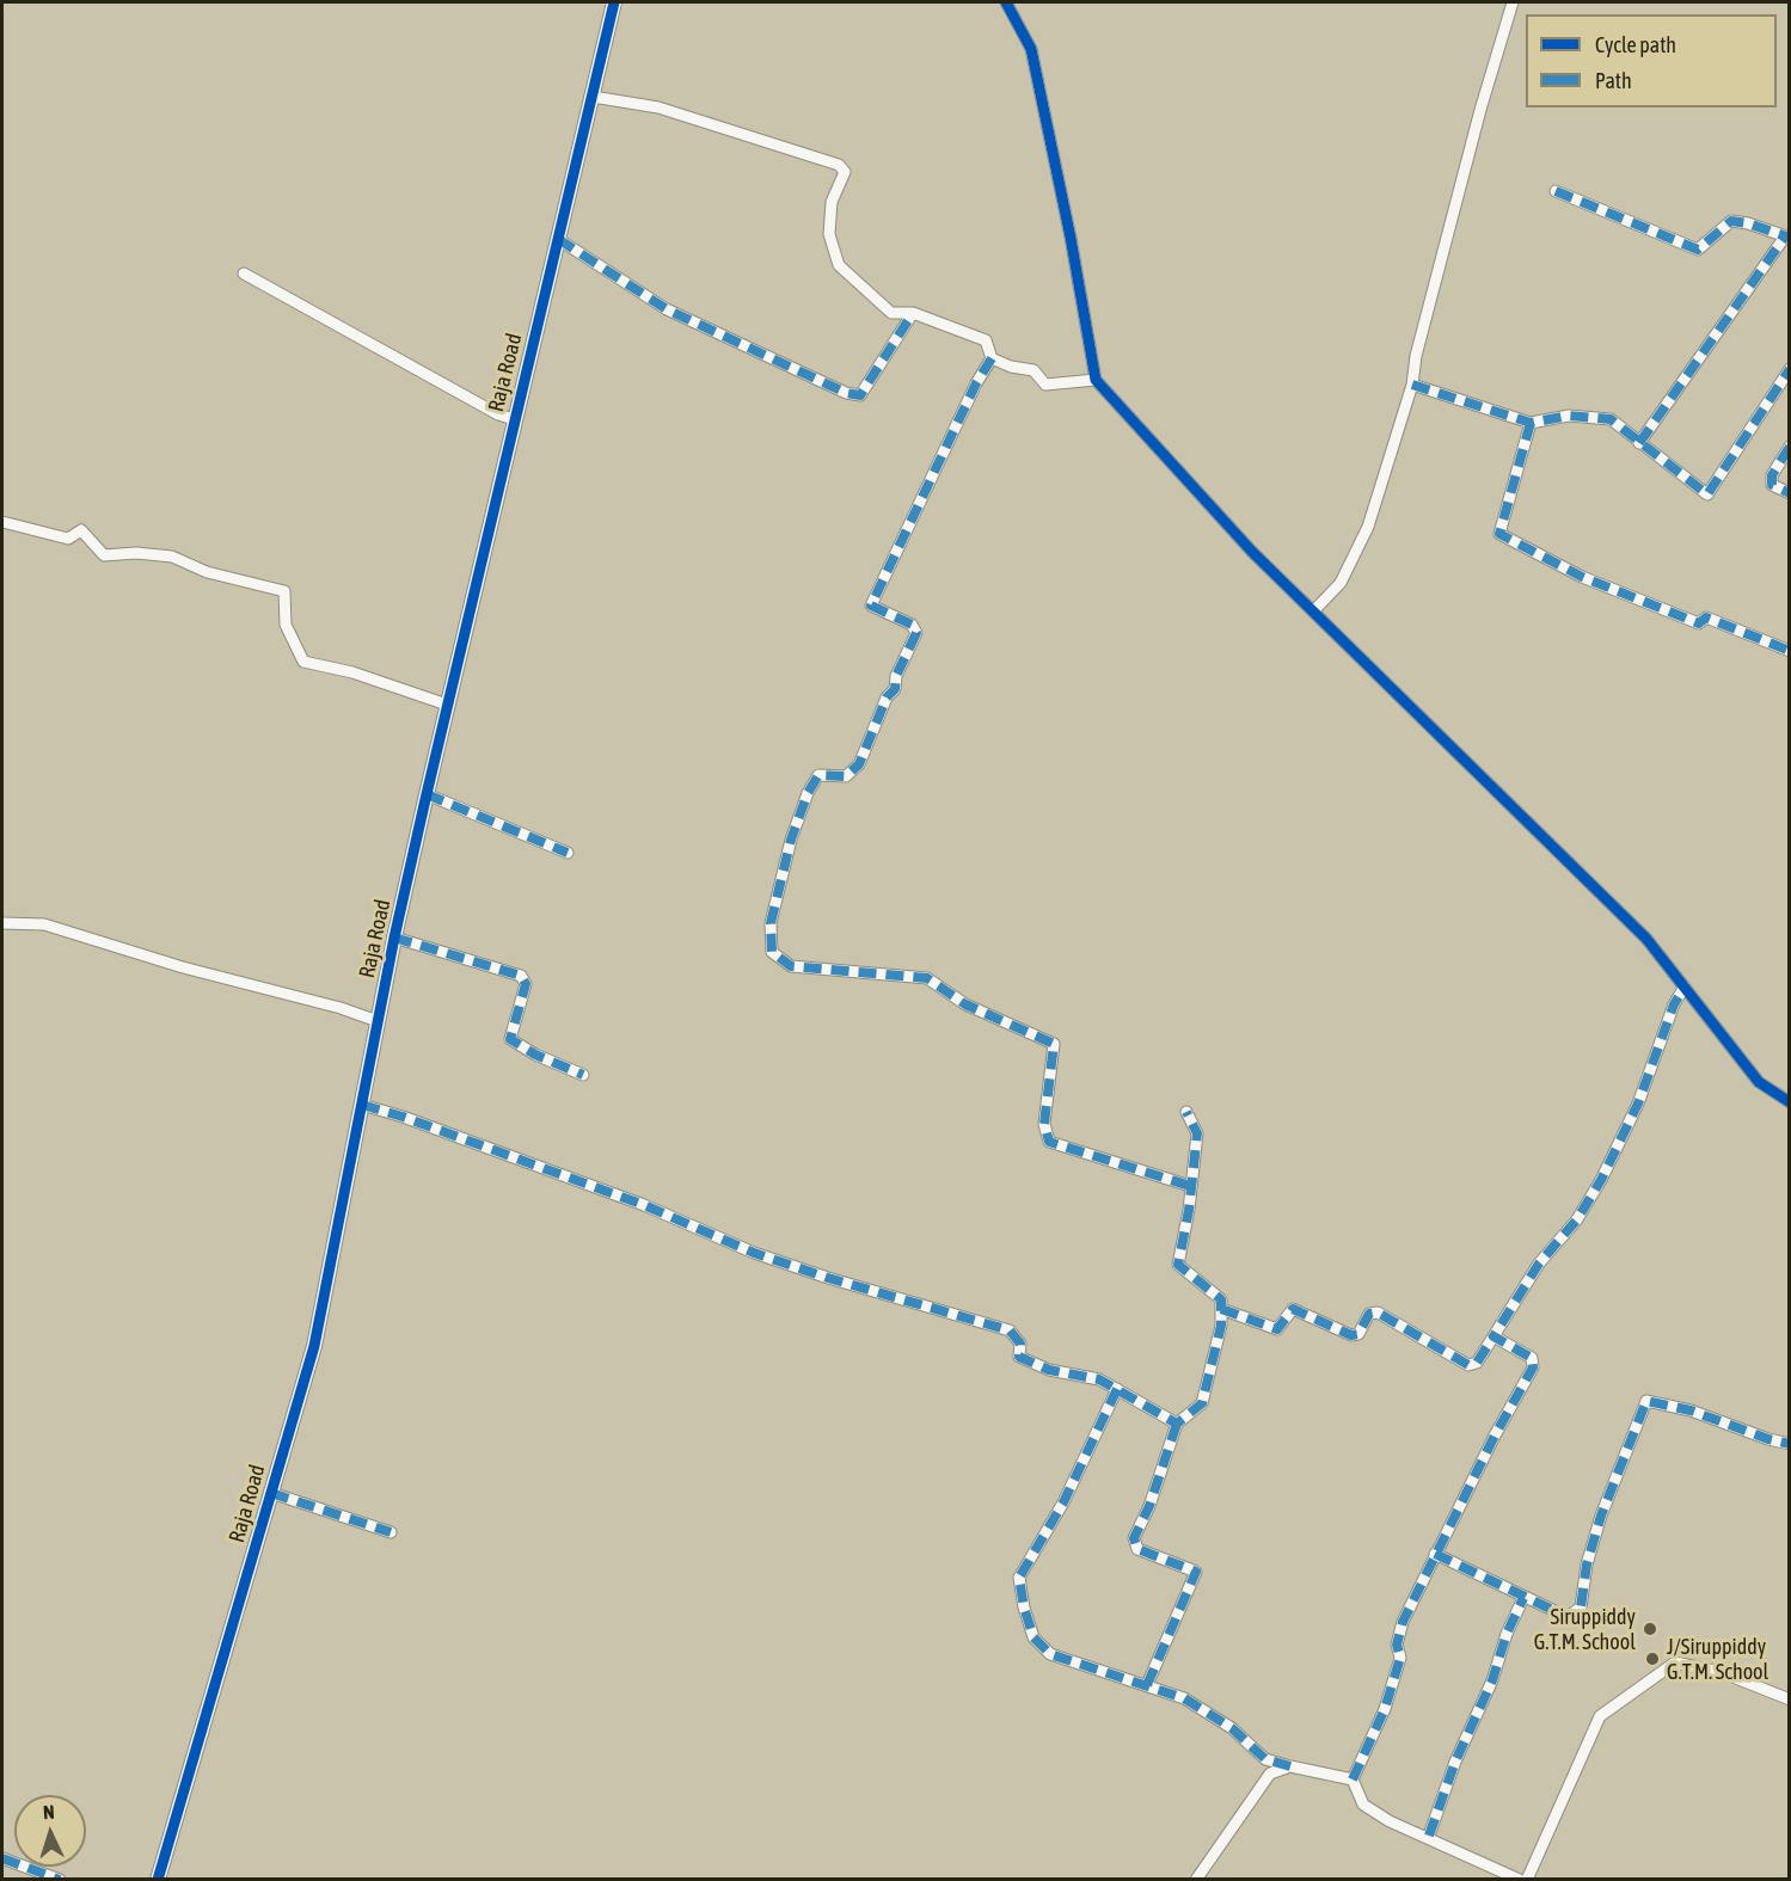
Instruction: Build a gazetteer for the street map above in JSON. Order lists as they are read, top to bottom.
{
  "streets": {
    "street": ["Raja Road"]
  },
  "places": ["Siruppiddy G.T.M. School", "J/Siruppiddy G.T.M. School"],
  "legend": ["Cycle path", "Path"],
  "north": "top"
}
